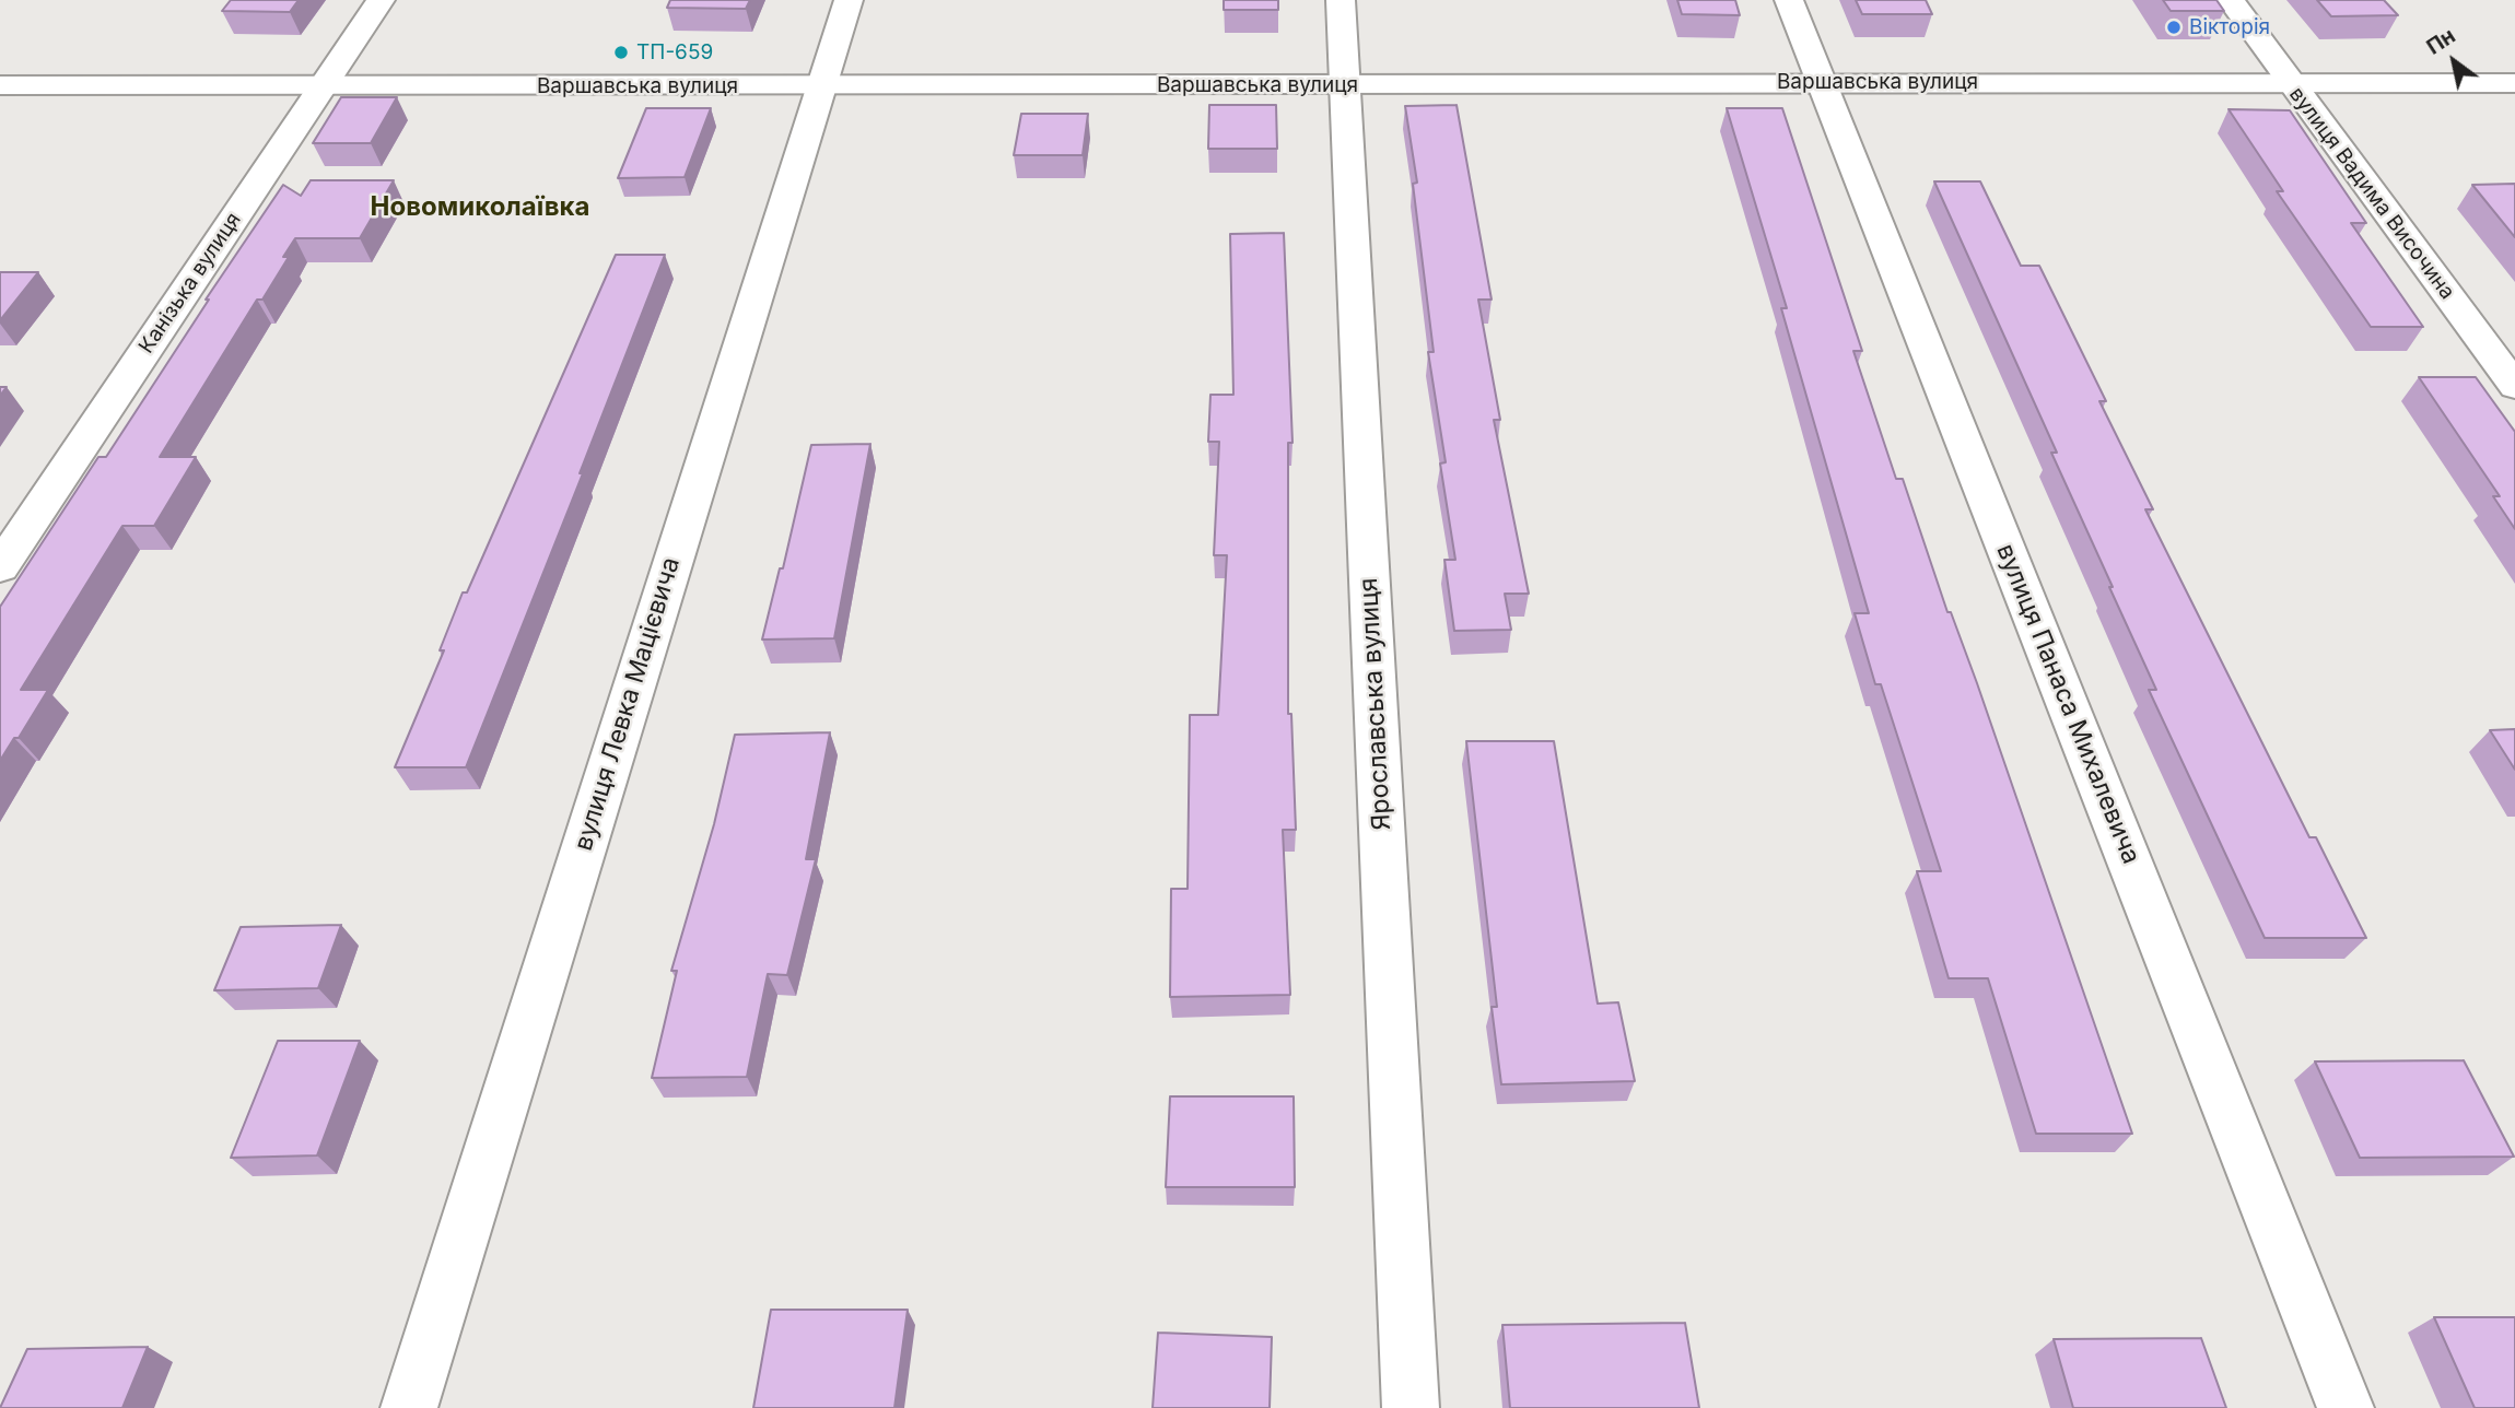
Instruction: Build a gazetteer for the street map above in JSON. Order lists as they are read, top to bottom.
{
  "streets": {
    "street": [
      "Варшавська вулиця",
      "вулиця Вадима Височина",
      "Канізька вулиця",
      "вулиця Левка Мацієвича",
      "Ярославська вулиця",
      "вулиця Панаса Михалевича"
    ]
  },
  "crossings": [
    ["Варшавська вулиця", "вулиця Вадима Височина"],
    ["Варшавська вулиця", "Канізька вулиця"],
    ["Варшавська вулиця", "вулиця Левка Мацієвича"],
    ["Варшавська вулиця", "Ярославська вулиця"],
    ["Варшавська вулиця", "вулиця Панаса Михалевича"]
  ],
  "districts": ["Новомиколаївка"],
  "places": ["Вікторія", "ТП-659"],
  "north": "top left"
}
